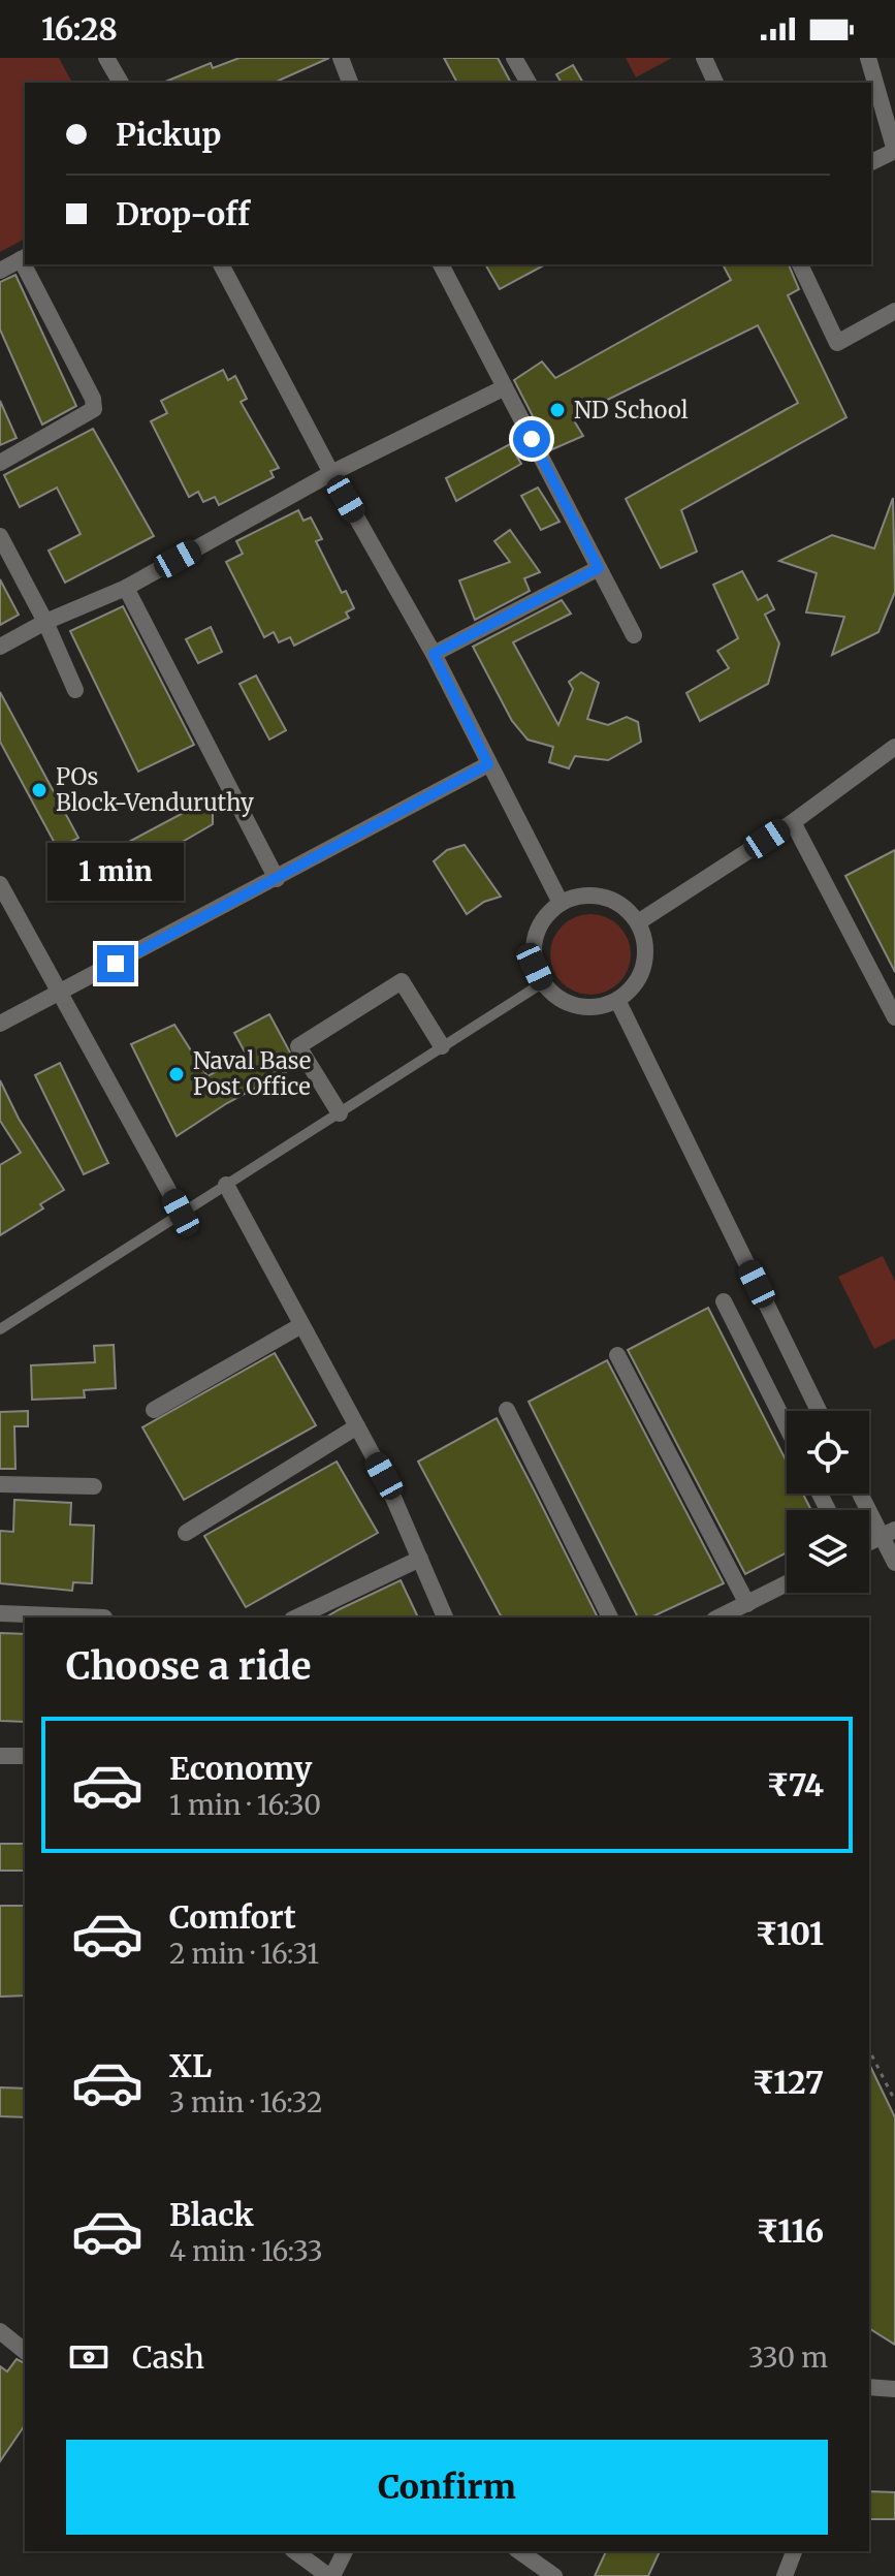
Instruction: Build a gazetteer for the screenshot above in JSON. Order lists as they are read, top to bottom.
{
  "places": ["ND School", "POs Block-Venduruthy", "Naval Base Post Office"],
  "page": {
    "status": "16:28",
    "banner": ["Pickup", "Drop-off"],
    "bubble": "1 min",
    "heading": "Choose a ride",
    "list": [
      {
        "name": "Economy",
        "note": "1 min · 16:30",
        "value": "₹74"
      },
      {
        "name": "Comfort",
        "note": "2 min · 16:31",
        "value": "₹101"
      },
      {
        "name": "XL",
        "note": "3 min · 16:32",
        "value": "₹127"
      },
      {
        "name": "Black",
        "note": "4 min · 16:33",
        "value": "₹116"
      }
    ],
    "pay": ["Cash", "330 m"],
    "buttons": "Confirm"
  }
}
